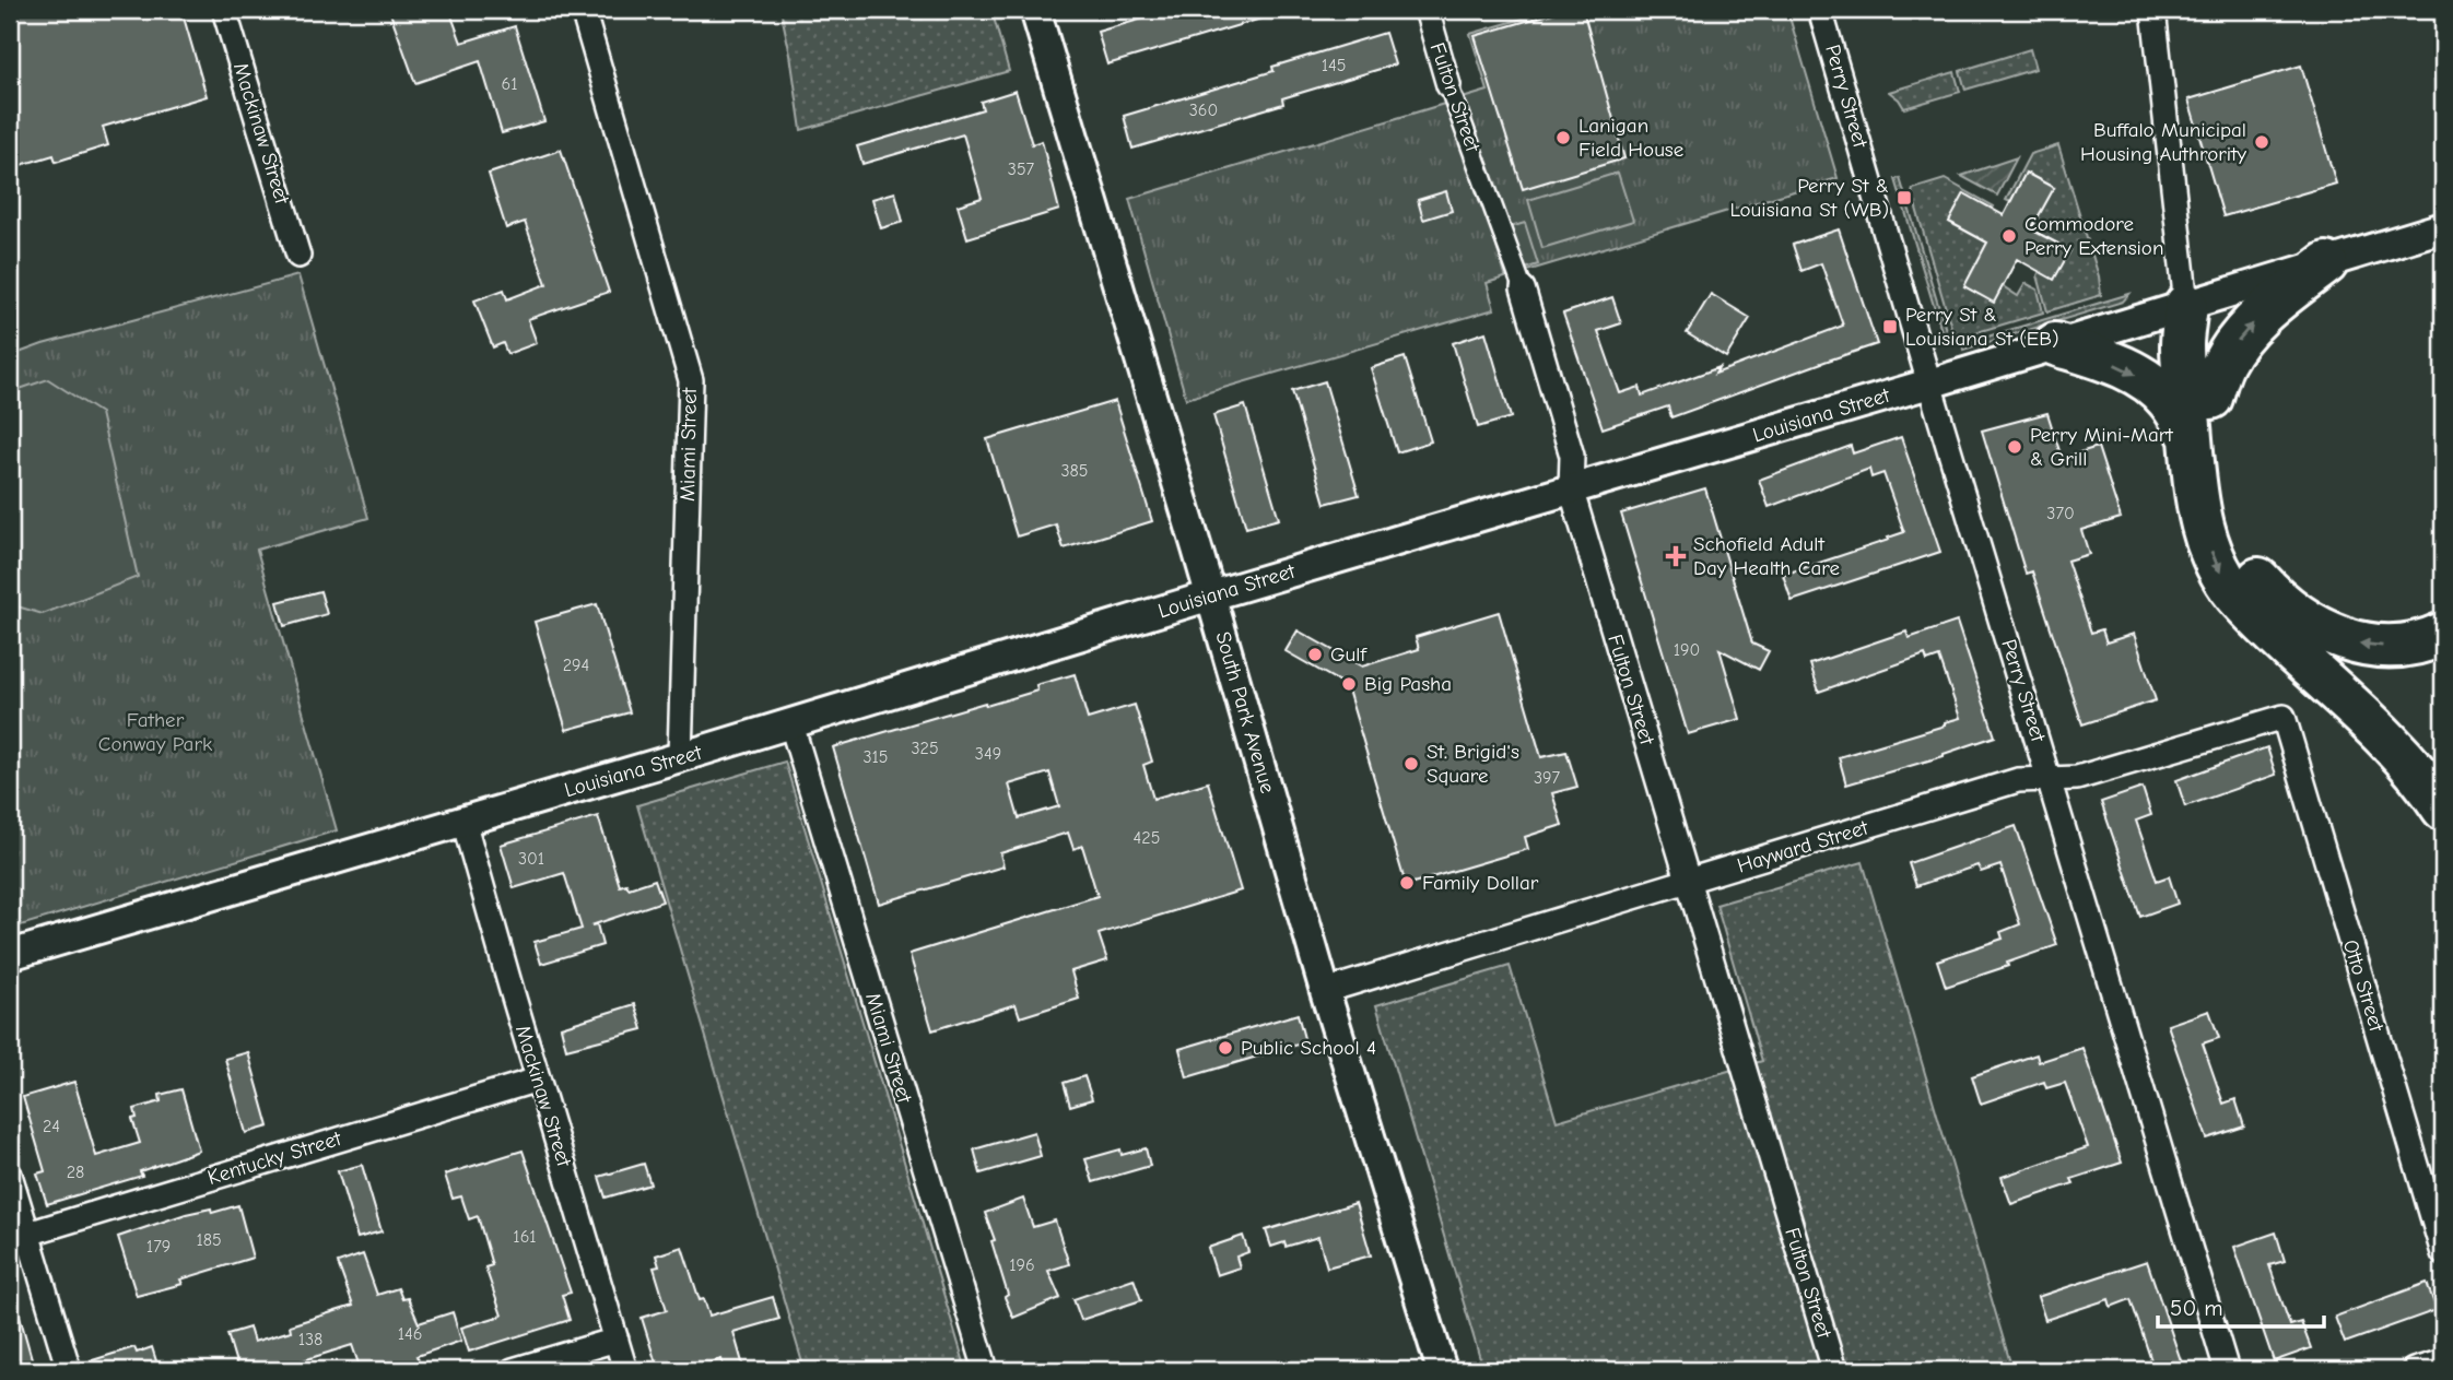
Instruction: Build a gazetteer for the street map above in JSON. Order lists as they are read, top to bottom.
{
  "streets": {
    "street": [
      "Perry Street",
      "Fulton Street",
      "Mackinaw Street",
      "Louisiana Street",
      "Miami Street",
      "South Park Avenue",
      "Hayward Street",
      "Otto Street",
      "Kentucky Street"
    ]
  },
  "crossings": [
    ["Perry Street", "Louisiana Street"],
    ["Perry Street", "Hayward Street"],
    ["Fulton Street", "Louisiana Street"],
    ["Fulton Street", "Hayward Street"],
    ["Mackinaw Street", "Louisiana Street"],
    ["Mackinaw Street", "Kentucky Street"],
    ["Louisiana Street", "Miami Street"],
    ["Louisiana Street", "South Park Avenue"],
    ["South Park Avenue", "Hayward Street"],
    ["Hayward Street", "Otto Street"]
  ],
  "parks": ["Father Conway Park"],
  "places": {
    "other": [
      "Lanigan Field House",
      "Buffalo Municipal Housing Authrority",
      "Commodore Perry Extension",
      "Perry Mini-Mart & Grill",
      "Gulf",
      "Big Pasha",
      "St. Brigid's Square",
      "Family Dollar",
      "Public School 4"
    ],
    "transit": ["Perry St & Louisiana St (WB)", "Perry St & Louisiana St (EB)"],
    "health": ["Schofield Adult Day Health Care"]
  },
  "house_numbers": [
    "145",
    "61",
    "360",
    "357",
    "385",
    "370",
    "190",
    "294",
    "325",
    "349",
    "315",
    "397",
    "425",
    "301",
    "24",
    "28",
    "161",
    "185",
    "179",
    "196",
    "146",
    "138"
  ],
  "scale_bar": "50 m"
}
